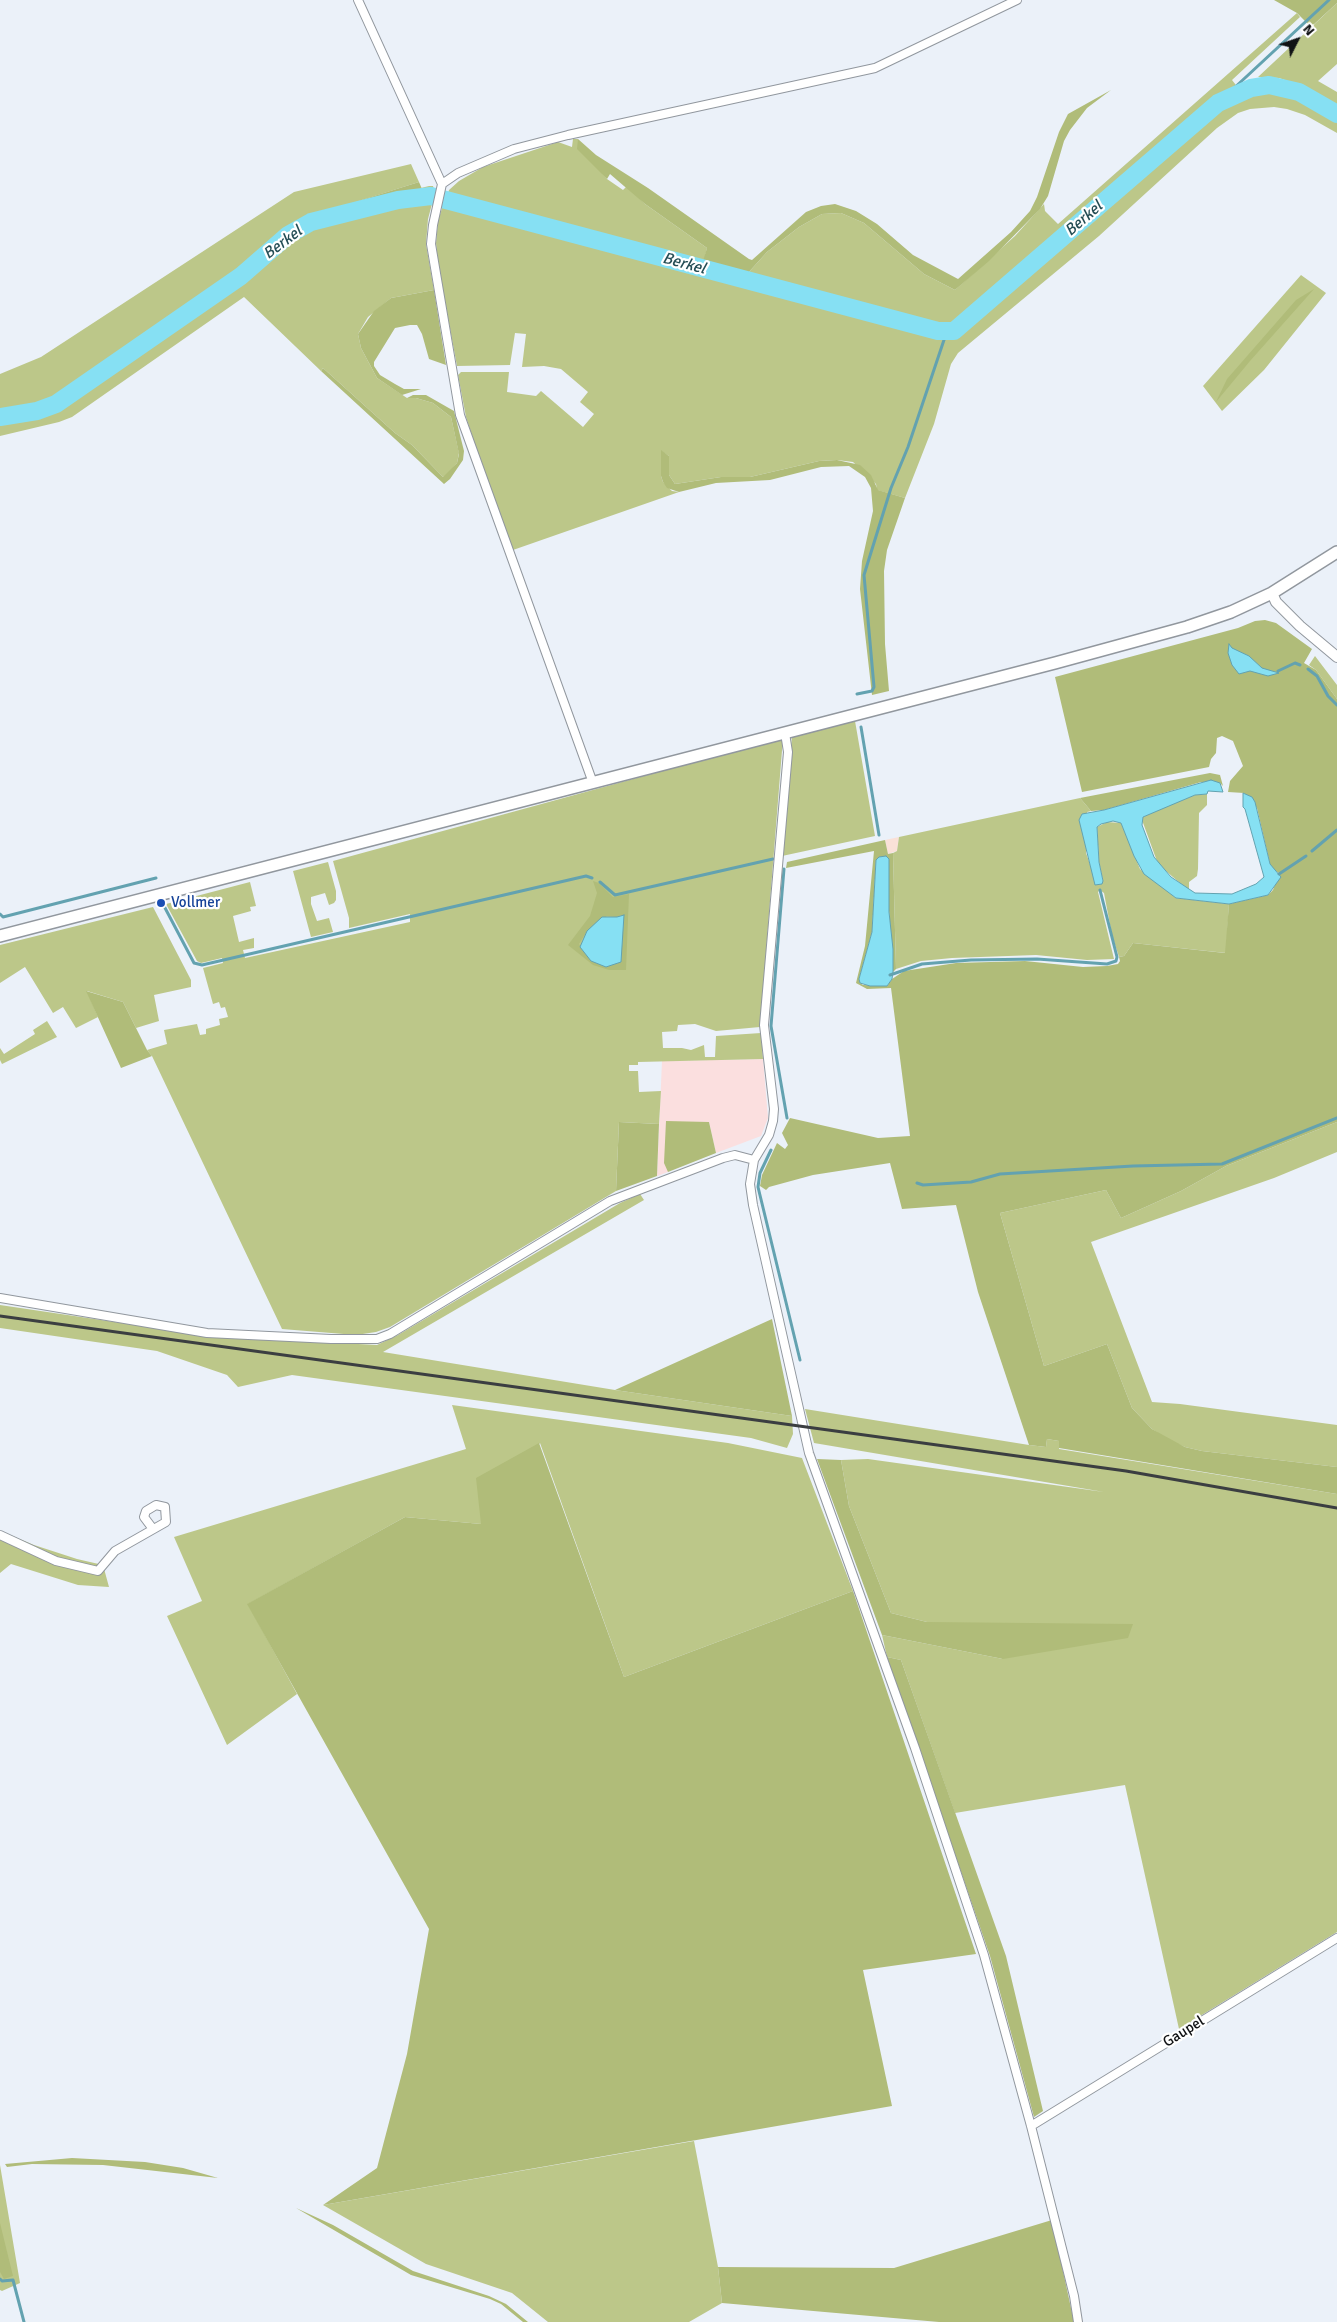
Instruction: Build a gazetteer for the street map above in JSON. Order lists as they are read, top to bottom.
{
  "streets": {
    "street": ["Gaupel"]
  },
  "water": ["Berkel"],
  "places": ["Vollmer"],
  "north": "top right"
}
